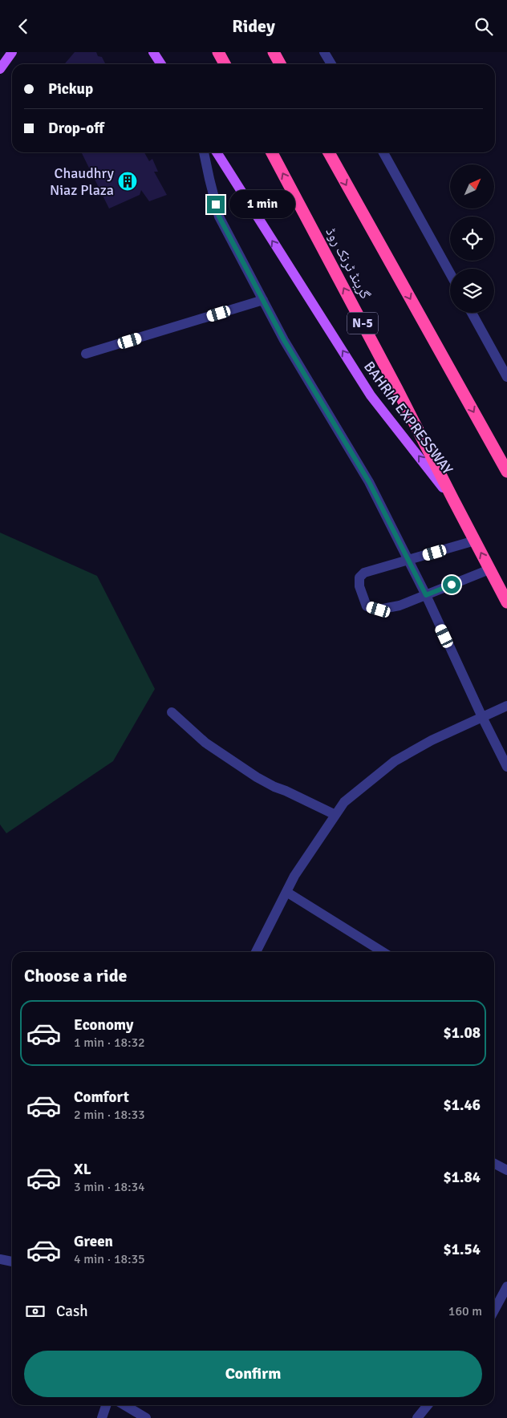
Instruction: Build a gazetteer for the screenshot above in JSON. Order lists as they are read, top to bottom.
{
  "streets": {
    "highway": ["گرینڈ ٹرنک روڈ", "N-5"],
    "main road": ["BAHRIA EXPRESSWAY"]
  },
  "crossings": [
    ["گرینڈ ٹرنک روڈ", "N-5"],
    ["گرینڈ ٹرنک روڈ", "BAHRIA EXPRESSWAY"],
    ["N-5", "BAHRIA EXPRESSWAY"]
  ],
  "one_way": ["BAHRIA EXPRESSWAY"],
  "places": {
    "building": ["Chaudhry Niaz Plaza"]
  },
  "north": "top right",
  "page": {
    "header": "Ridey",
    "banner": ["Pickup", "Drop-off"],
    "bubble": "1 min",
    "heading": "Choose a ride",
    "list": [
      {
        "name": "Economy",
        "note": "1 min · 18:32",
        "value": "$1.08"
      },
      {
        "name": "Comfort",
        "note": "2 min · 18:33",
        "value": "$1.46"
      },
      {
        "name": "XL",
        "note": "3 min · 18:34",
        "value": "$1.84"
      },
      {
        "name": "Green",
        "note": "4 min · 18:35",
        "value": "$1.54"
      }
    ],
    "pay": ["Cash", "160 m"],
    "buttons": "Confirm"
  }
}
